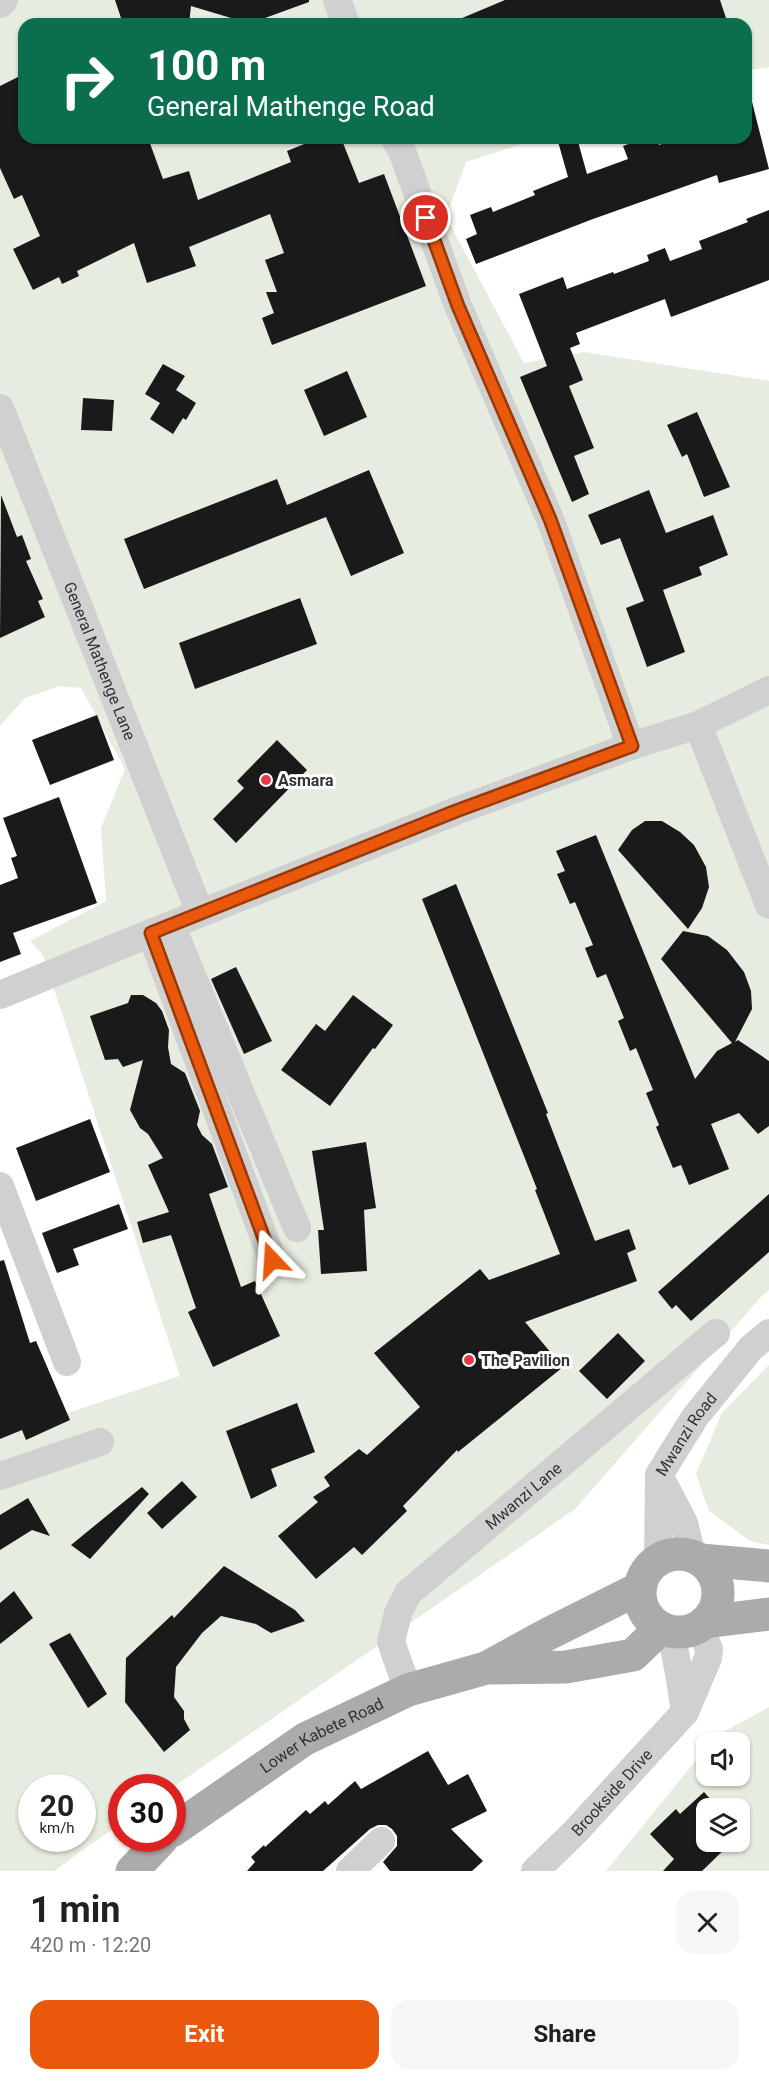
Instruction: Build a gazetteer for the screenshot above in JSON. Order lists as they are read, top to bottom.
{
  "streets": {
    "main road": ["Lower Kabete Road"],
    "street": [
      "General Mathenge Lane",
      "Mwanzi Road",
      "Mwanzi Lane",
      "Brookside Drive"
    ]
  },
  "crossings": [
    ["Mwanzi Road", "Lower Kabete Road"],
    ["Mwanzi Road", "Brookside Drive"],
    ["Mwanzi Lane", "Lower Kabete Road"],
    ["Lower Kabete Road", "Brookside Drive"]
  ],
  "places": ["Asmara", "The Pavilion"],
  "page": {
    "turn": ["100 m", "General Mathenge Road"],
    "speed": "20 km/h",
    "limit": "30",
    "heading": ["1 min", "420 m · 12:20"],
    "buttons": ["Exit", "Share"]
  }
}
